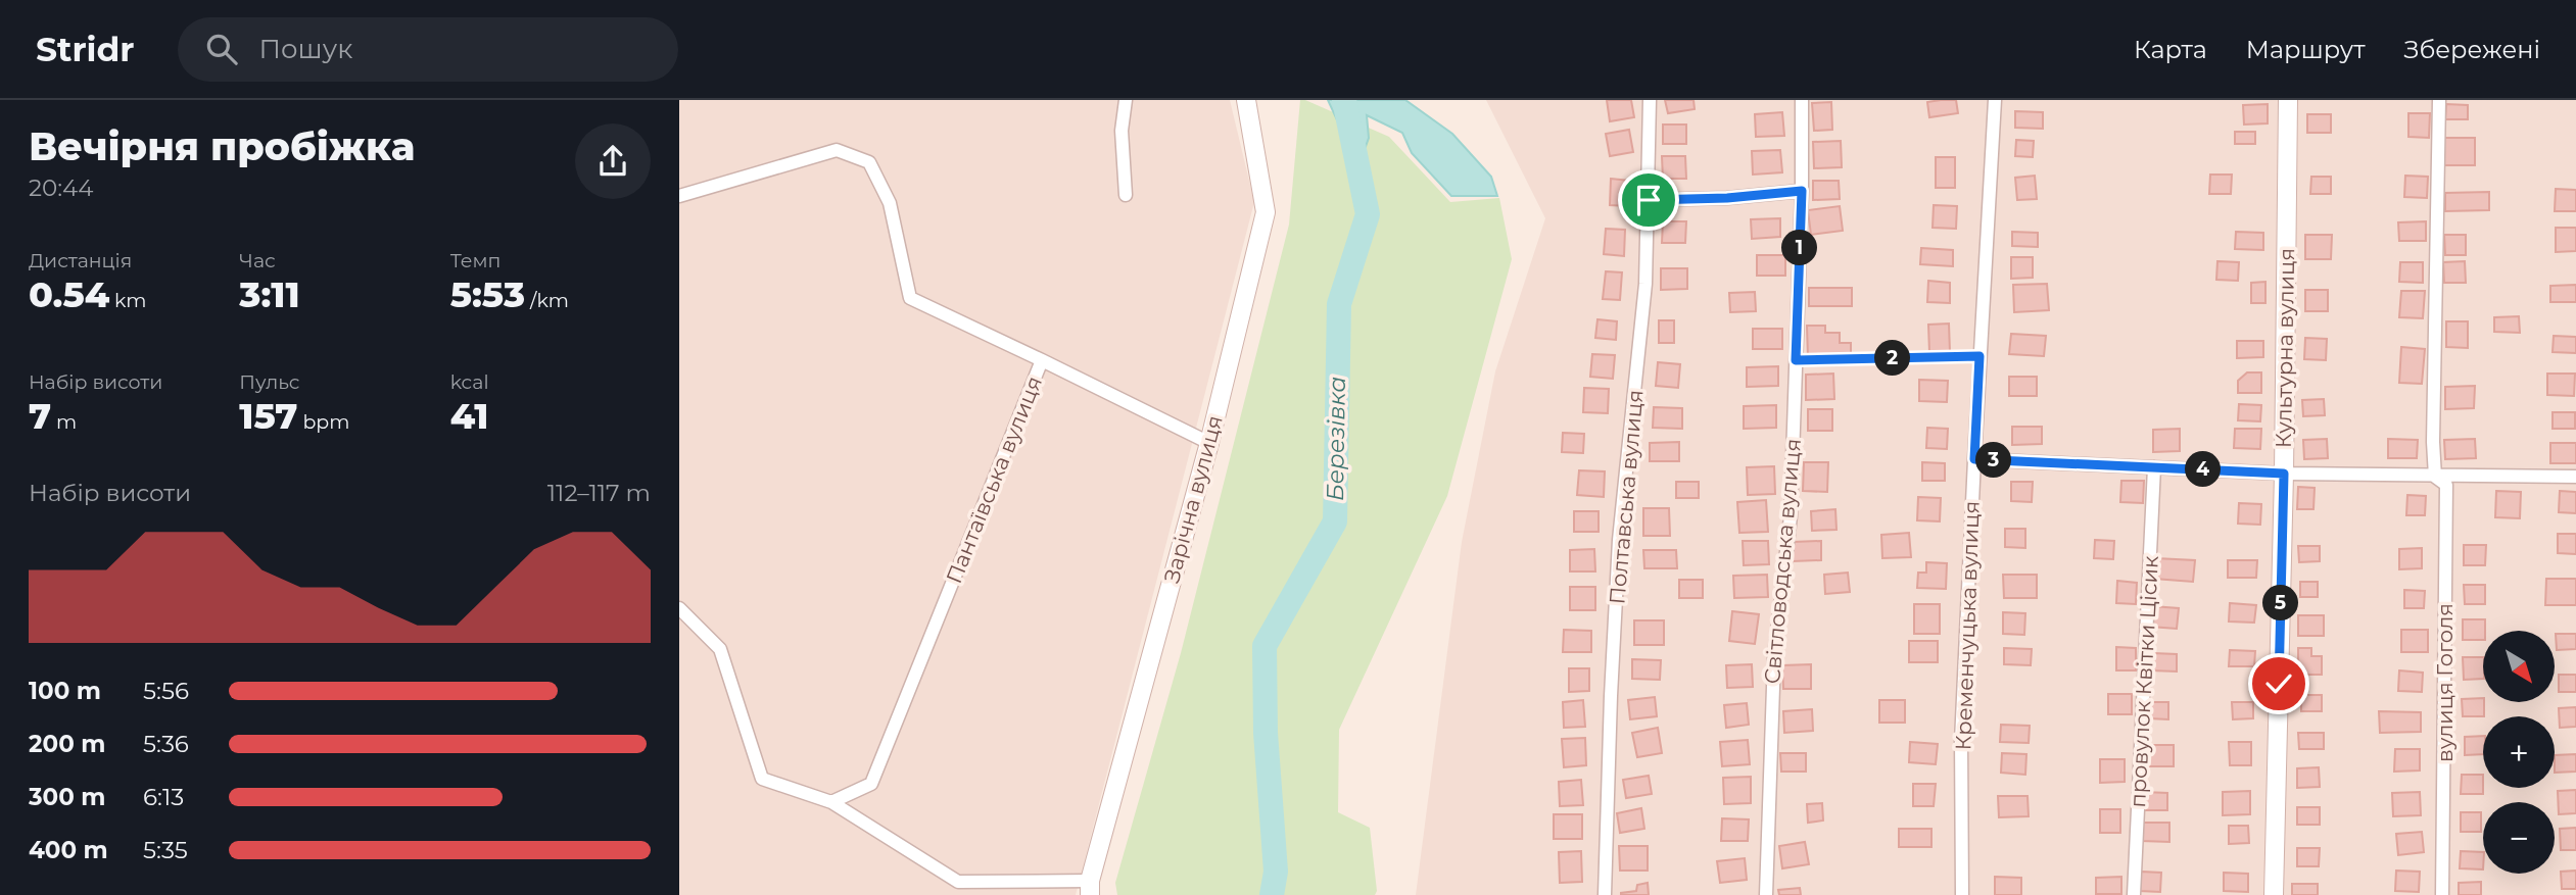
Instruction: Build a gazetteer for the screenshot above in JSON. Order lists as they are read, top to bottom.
{
  "streets": {
    "street": [
      "Культурна вулиця",
      "Пантаївська вулиця",
      "Полтавська вулиця",
      "Зарічна вулиця",
      "Світловодська вулиця",
      "Кременчуцька вулиця",
      "провулок Квітки Цісик",
      "вулиця Гоголя"
    ]
  },
  "water": ["Березівка"],
  "north": "bottom right",
  "page": {
    "header": "Stridr",
    "search": "Пошук",
    "nav": ["Карта", "Маршрут", "Збережені"],
    "heading": ["Вечірня пробіжка", "20:44"],
    "stats": [
      ["Дистанція", "0.54 km"],
      ["Час", "3:11"],
      ["Темп", "5:53 /km"],
      ["Набір висоти", "7 m"],
      ["Пульс", "157 bpm"],
      ["kcal", "41"]
    ],
    "pins": [
      "1",
      "2",
      "3",
      "4",
      "5"
    ],
    "chart": ["Набір висоти", "112–117 m"],
    "map_buttons": ["+", "−"],
    "list": [
      {
        "name": "100 m",
        "note": "5:56"
      },
      {
        "name": "200 m",
        "note": "5:36"
      },
      {
        "name": "300 m",
        "note": "6:13"
      },
      {
        "name": "400 m",
        "note": "5:35"
      }
    ]
  }
}
